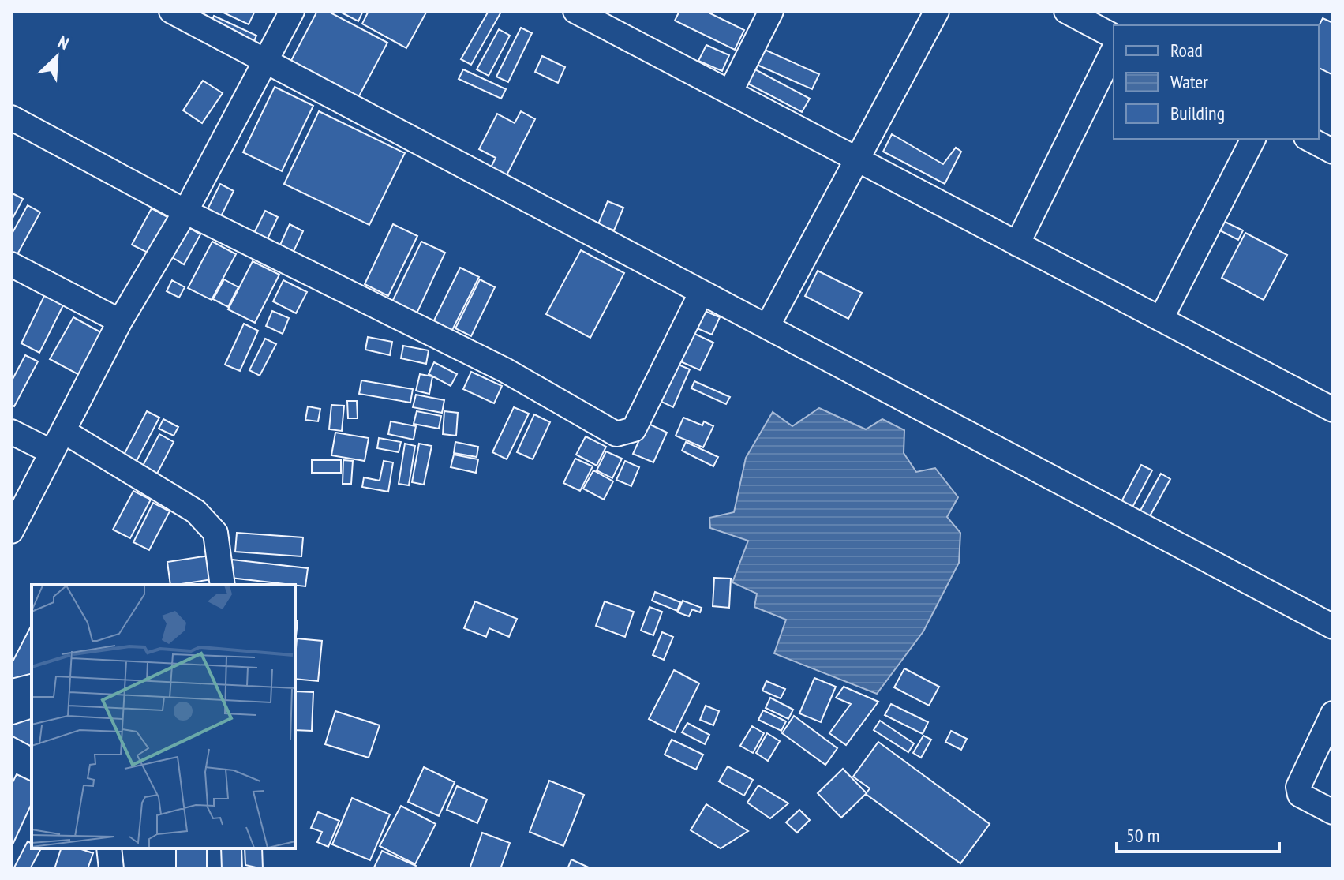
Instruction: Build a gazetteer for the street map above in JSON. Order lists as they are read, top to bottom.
{
  "legend": ["Road", "Water", "Building"],
  "scale_bar": "50 m",
  "north": "top right"
}
